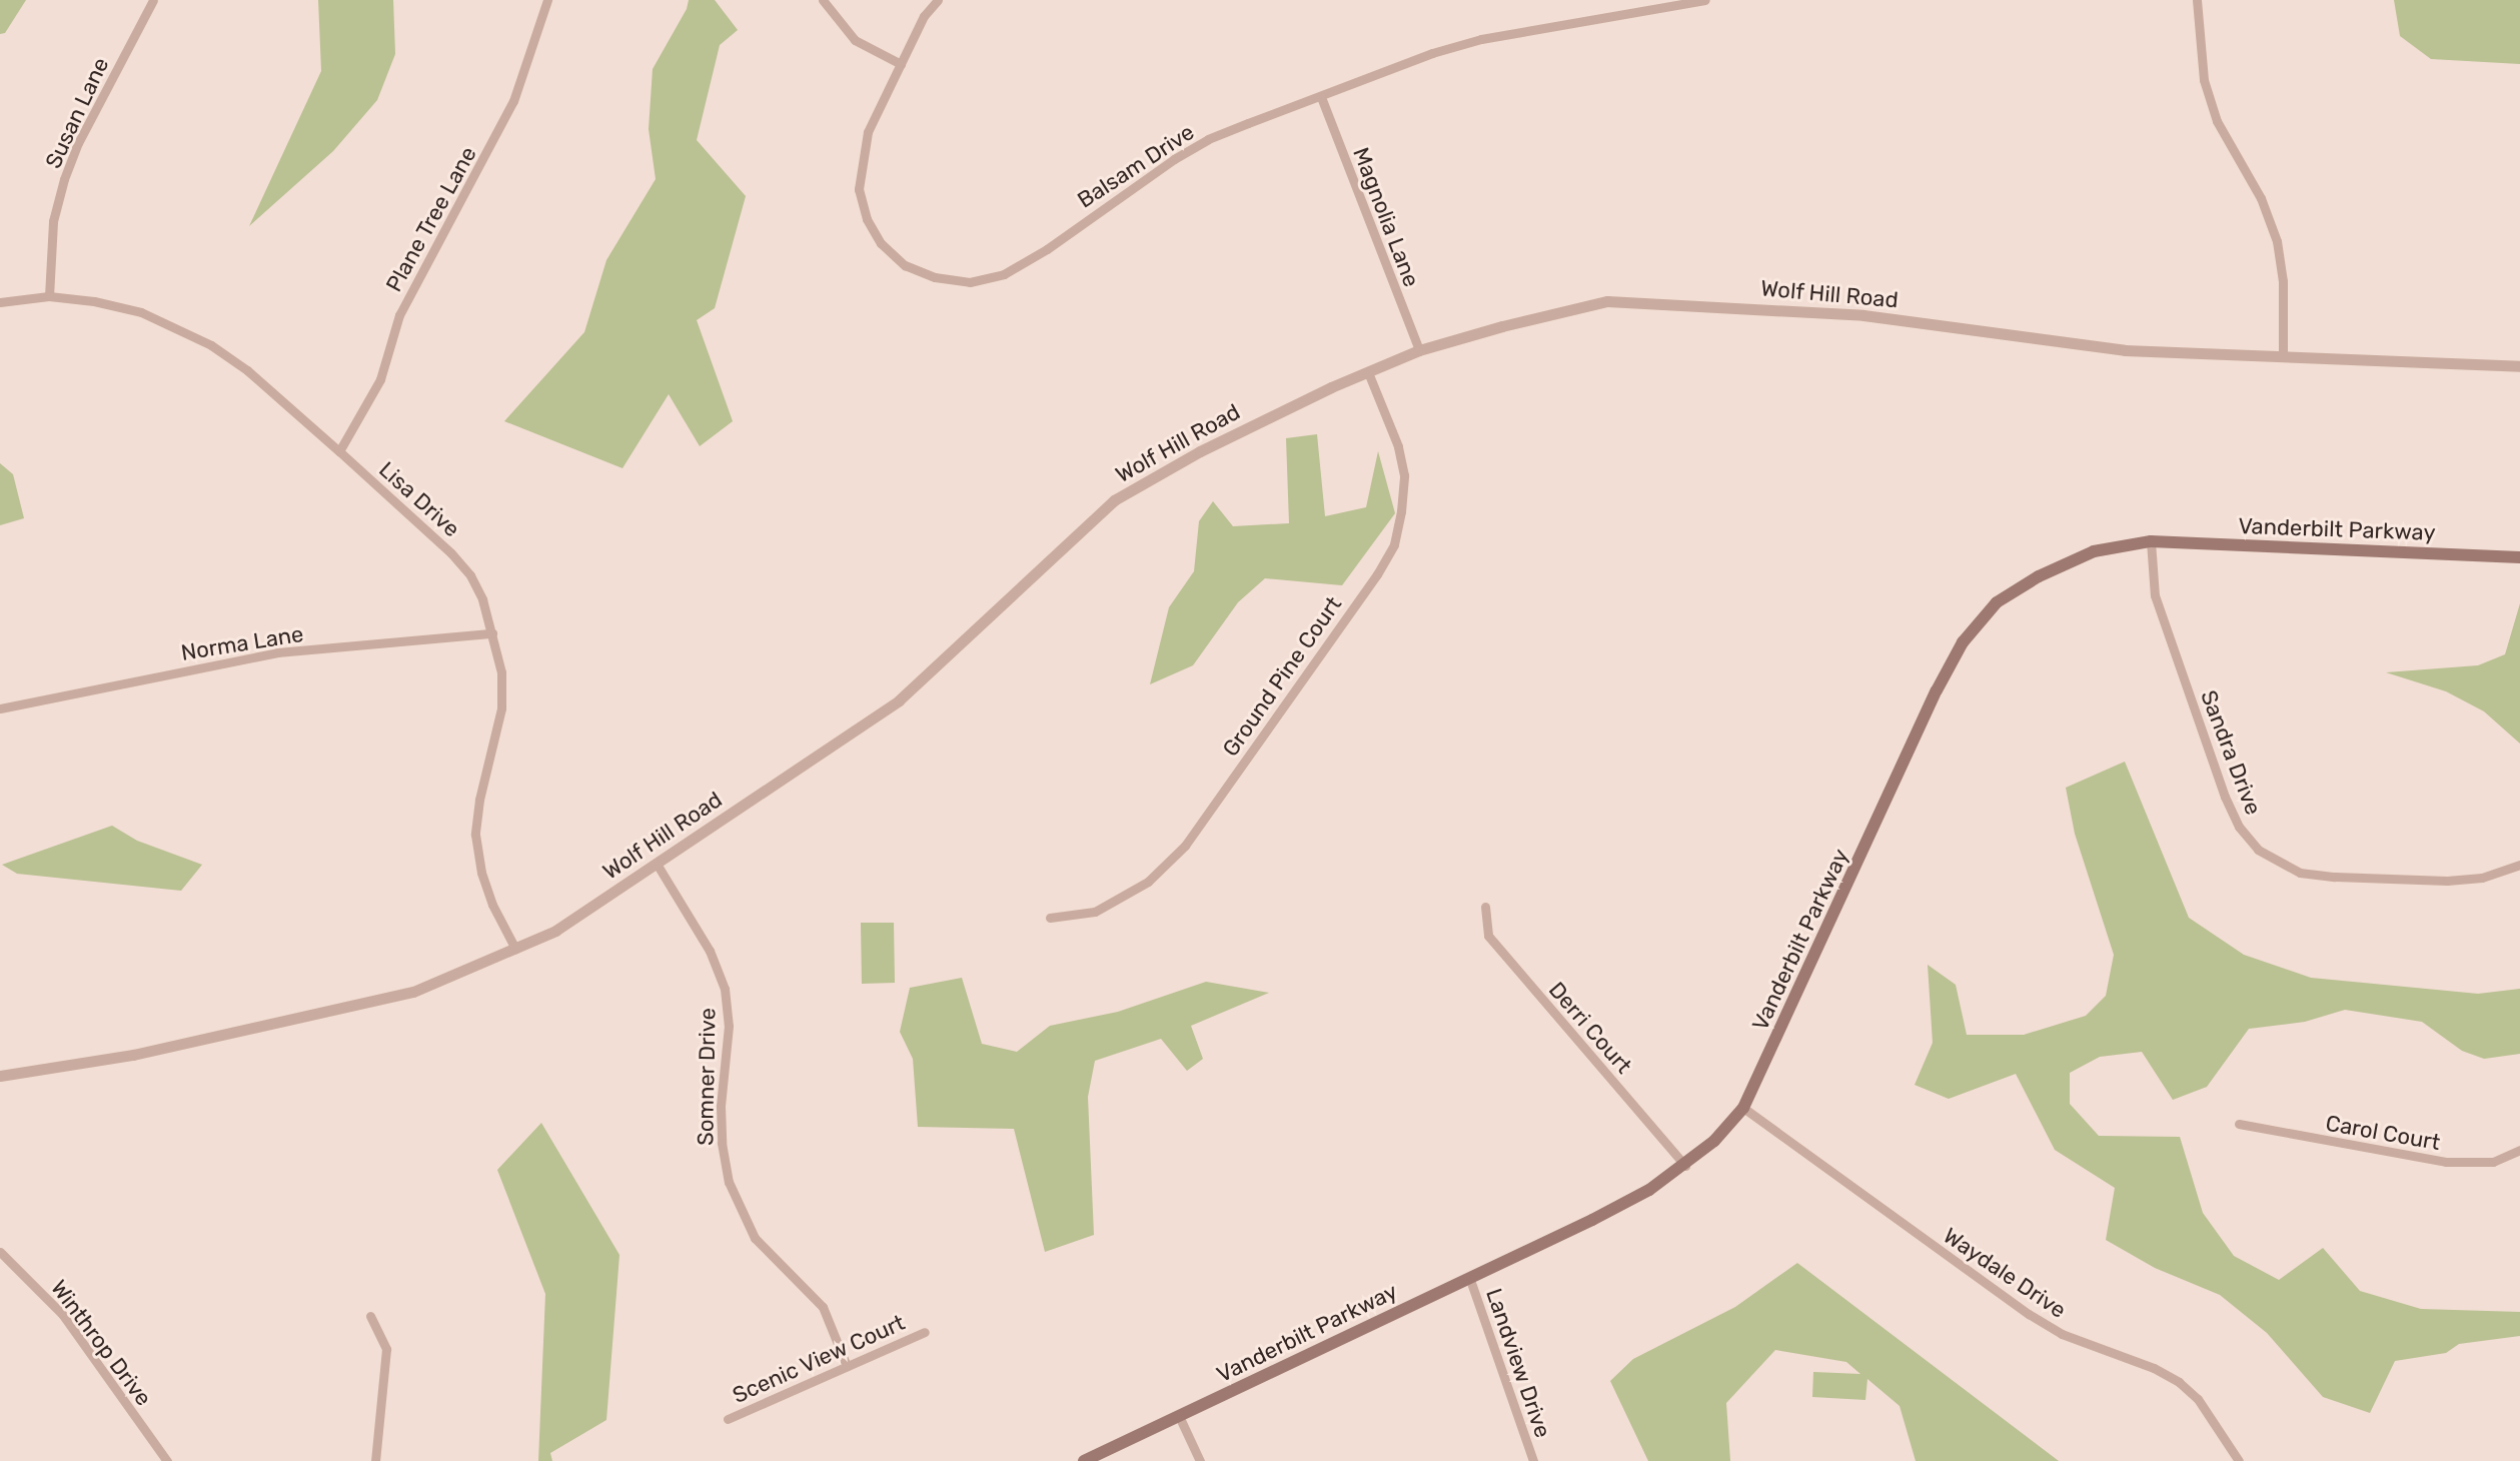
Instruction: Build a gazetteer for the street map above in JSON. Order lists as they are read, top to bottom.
{
  "streets": {
    "main road": ["Vanderbilt Parkway"],
    "street": [
      "Susan Lane",
      "Balsam Drive",
      "Magnolia Lane",
      "Plane Tree Lane",
      "Wolf Hill Road",
      "Lisa Drive",
      "Norma Lane",
      "Ground Pine Court",
      "Sandra Drive",
      "Derri Court",
      "Somner Drive",
      "Carol Court",
      "Waydale Drive",
      "Winthrop Drive",
      "Scenic View Court",
      "Landview Drive"
    ]
  },
  "crossings": [
    ["Susan Lane", "Lisa Drive"],
    ["Balsam Drive", "Magnolia Lane"],
    ["Magnolia Lane", "Wolf Hill Road"],
    ["Plane Tree Lane", "Lisa Drive"],
    ["Wolf Hill Road", "Lisa Drive"],
    ["Wolf Hill Road", "Ground Pine Court"],
    ["Wolf Hill Road", "Somner Drive"],
    ["Lisa Drive", "Norma Lane"],
    ["Vanderbilt Parkway", "Sandra Drive"],
    ["Vanderbilt Parkway", "Derri Court"],
    ["Vanderbilt Parkway", "Waydale Drive"],
    ["Vanderbilt Parkway", "Landview Drive"],
    ["Somner Drive", "Scenic View Court"]
  ]
}
